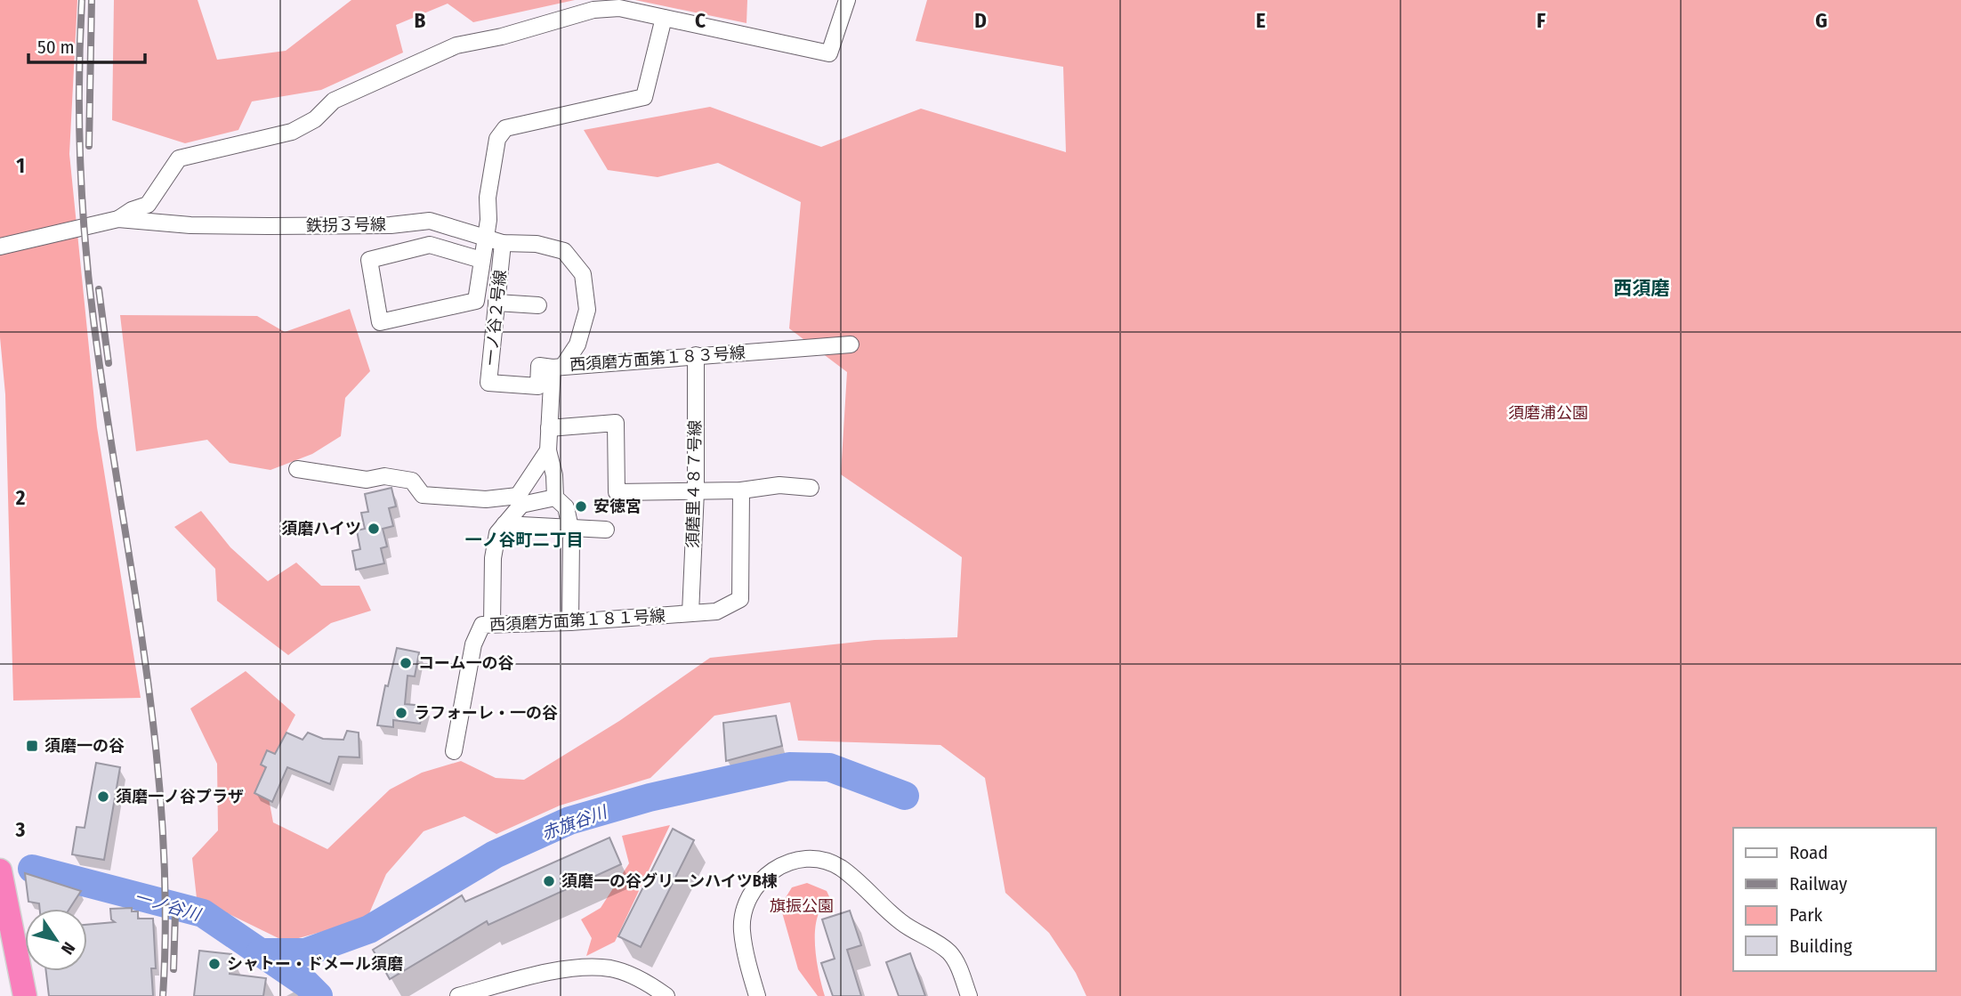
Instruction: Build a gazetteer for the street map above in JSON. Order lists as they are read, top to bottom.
{
  "streets": {
    "street": [
      "鉄拐３号線",
      "一ノ谷２号線",
      "西須磨方面第１８３号線",
      "須磨里４８７号線",
      "西須磨方面第１８１号線"
    ]
  },
  "crossings": [
    ["鉄拐３号線", "一ノ谷２号線"],
    ["鉄拐３号線", "西須磨方面第１８３号線"],
    ["一ノ谷２号線", "西須磨方面第１８３号線"],
    ["西須磨方面第１８３号線", "須磨里４８７号線"],
    ["須磨里４８７号線", "西須磨方面第１８１号線"]
  ],
  "districts": ["西須磨", "一ノ谷町二丁目"],
  "water": ["赤旗谷川", "一ノ谷川"],
  "parks": ["須磨浦公園", "旗振公園"],
  "places": {
    "other": [
      "安徳宮",
      "須磨ハイツ",
      "コーム一の谷",
      "ラフォーレ・一の谷",
      "須磨一ノ谷プラザ",
      "須磨一の谷グリーンハイツB棟",
      "シャトー・ドメール須磨"
    ],
    "transit": ["須磨一の谷"]
  },
  "legend": [
    "Road",
    "Railway",
    "Park",
    "Building"
  ],
  "scale_bar": "50 m",
  "north": "bottom right",
  "grid": {
    "columns": [
      "B",
      "C",
      "D",
      "E",
      "F",
      "G"
    ],
    "rows": ["1", "2", "3"]
  }
}
